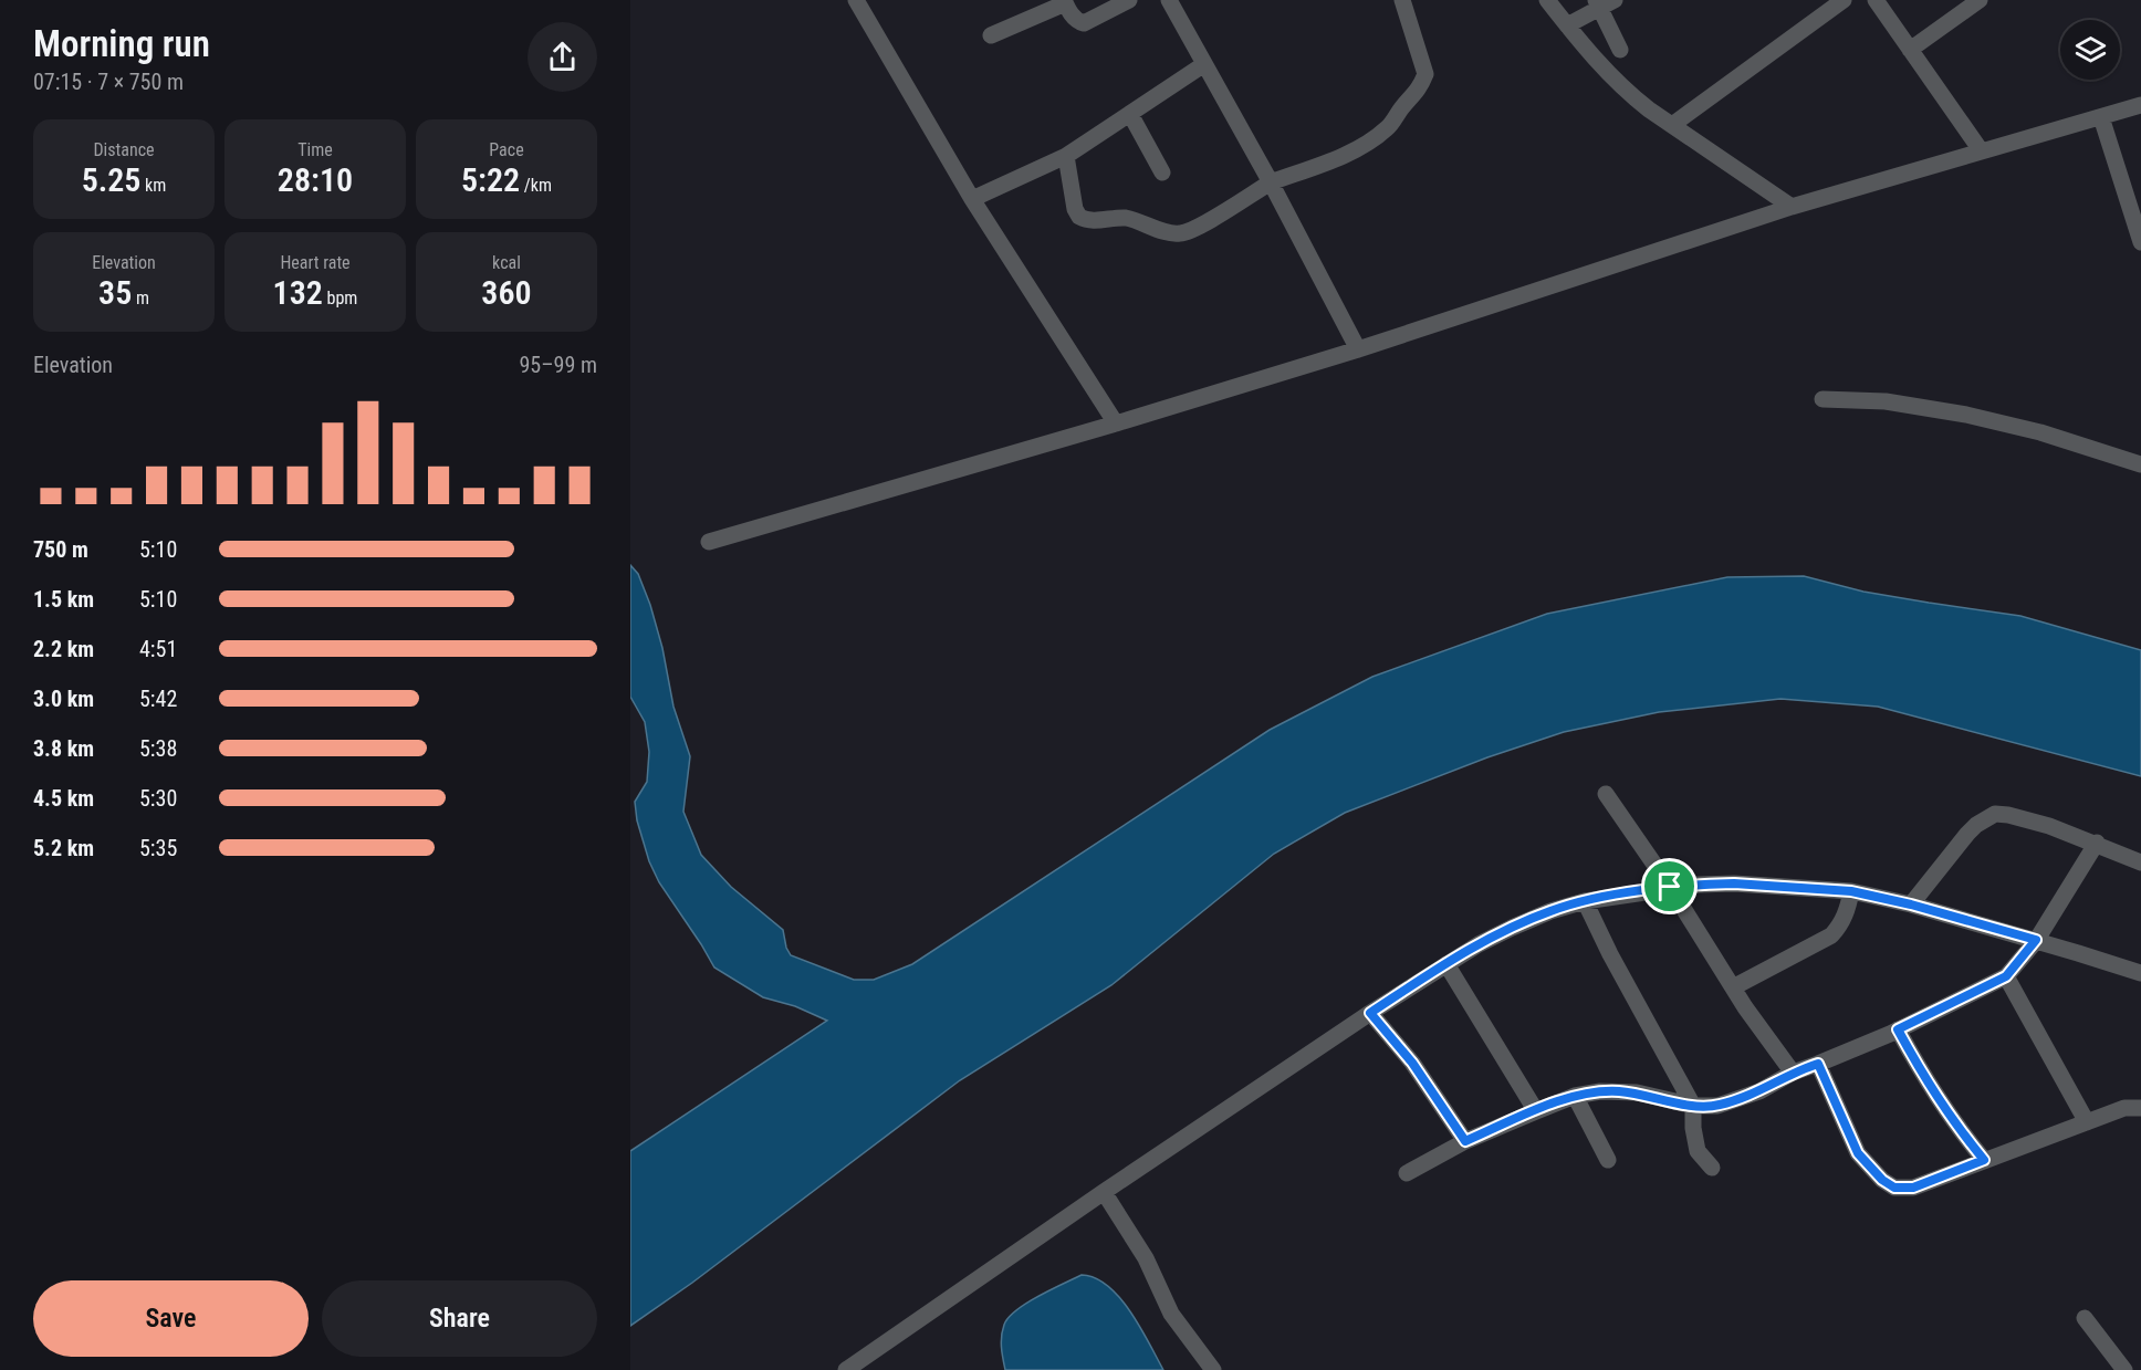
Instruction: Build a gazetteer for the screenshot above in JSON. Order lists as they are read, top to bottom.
{
  "page": {
    "heading": ["Morning run", "07:15 · 7 × 750 m"],
    "stats": [
      ["Distance", "5.25 km"],
      ["Time", "28:10"],
      ["Pace", "5:22 /km"],
      ["Elevation", "35 m"],
      ["Heart rate", "132 bpm"],
      ["kcal", "360"]
    ],
    "chart": ["Elevation", "95–99 m"],
    "list": [
      {
        "name": "750 m",
        "note": "5:10"
      },
      {
        "name": "1.5 km",
        "note": "5:10"
      },
      {
        "name": "2.2 km",
        "note": "4:51"
      },
      {
        "name": "3.0 km",
        "note": "5:42"
      },
      {
        "name": "3.8 km",
        "note": "5:38"
      },
      {
        "name": "4.5 km",
        "note": "5:30"
      },
      {
        "name": "5.2 km",
        "note": "5:35"
      }
    ],
    "buttons": ["Save", "Share"]
  }
}
